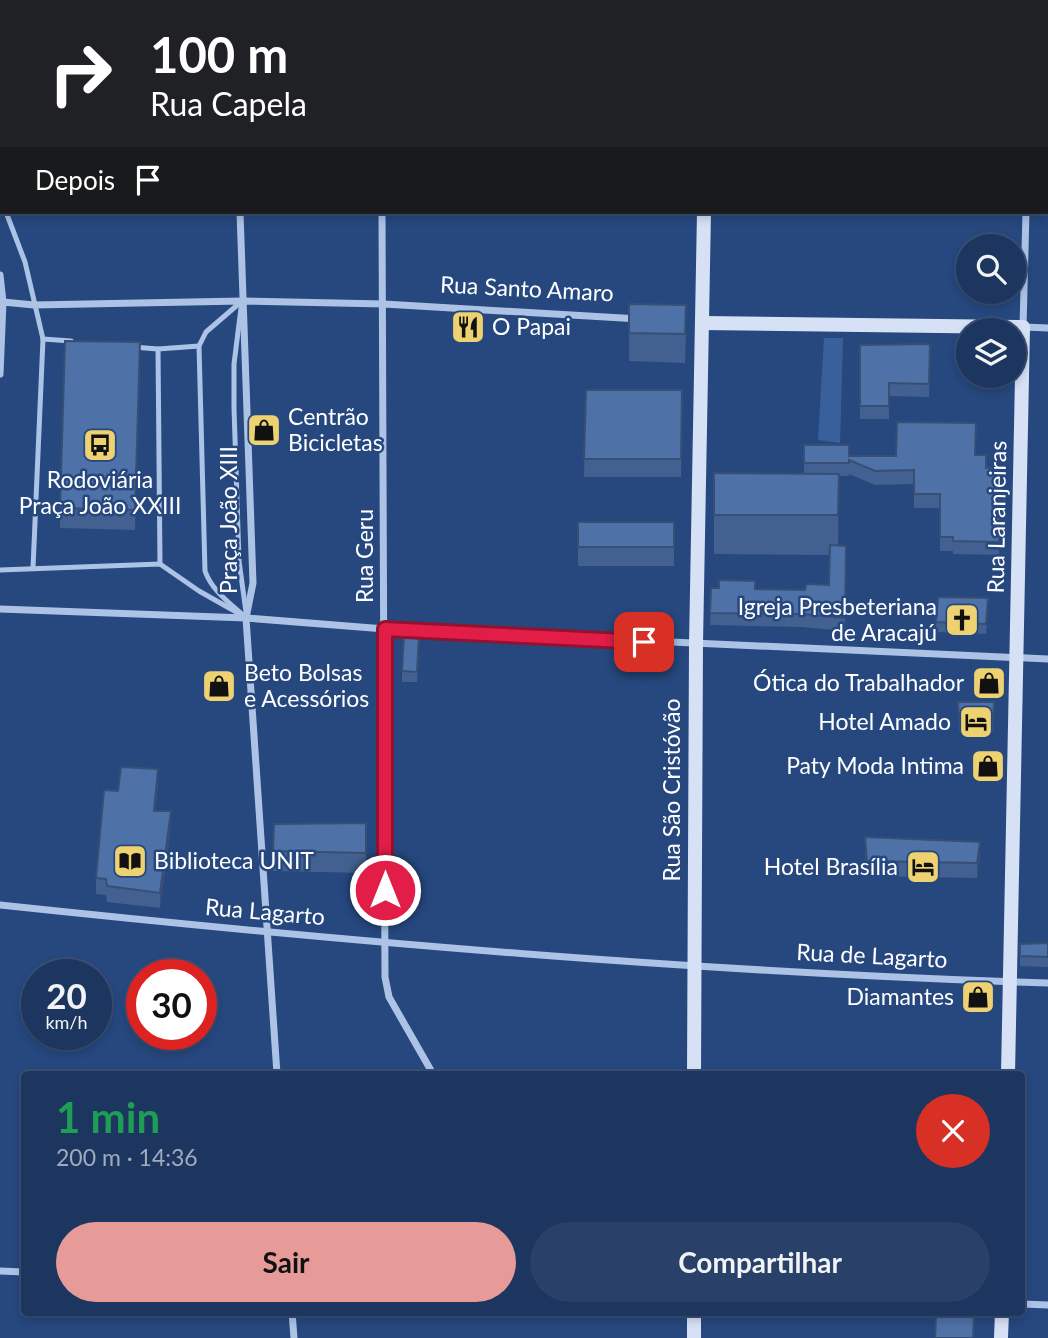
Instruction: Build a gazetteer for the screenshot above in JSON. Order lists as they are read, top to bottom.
{
  "streets": {
    "street": [
      "Rua Santo Amaro",
      "Rua Laranjeiras",
      "Praça João XIII",
      "Rua Geru",
      "Rua São Cristóvão",
      "Rua Lagarto",
      "Rua de Lagarto"
    ]
  },
  "crossings": [
    ["Rua Santo Amaro", "Praça João XIII"],
    ["Rua Santo Amaro", "Rua Geru"],
    ["Rua Laranjeiras", "Rua de Lagarto"],
    ["Rua Geru", "Rua Lagarto"],
    ["Rua São Cristóvão", "Rua Lagarto"],
    ["Rua São Cristóvão", "Rua de Lagarto"],
    ["Rua Lagarto", "Rua de Lagarto"]
  ],
  "places": {
    "restaurant": ["O Papai"],
    "shop": [
      "Centrão Bicicletas",
      "Ótica do Trabalhador",
      "Beto Bolsas e Acessórios",
      "Paty Moda Intima",
      "Diamantes"
    ],
    "bus stop": ["Rodoviária Praça João XXIII"],
    "church": ["Igreja Presbeteriana de Aracajú"],
    "hotel": ["Hotel Amado", "Hotel Brasília"],
    "library": ["Biblioteca UNIT"]
  },
  "page": {
    "turn": ["100 m", "Rua Capela"],
    "then": "Depois",
    "speed": "20 km/h",
    "limit": "30",
    "heading": ["1 min", "200 m · 14:36"],
    "buttons": ["Sair", "Compartilhar"]
  }
}
